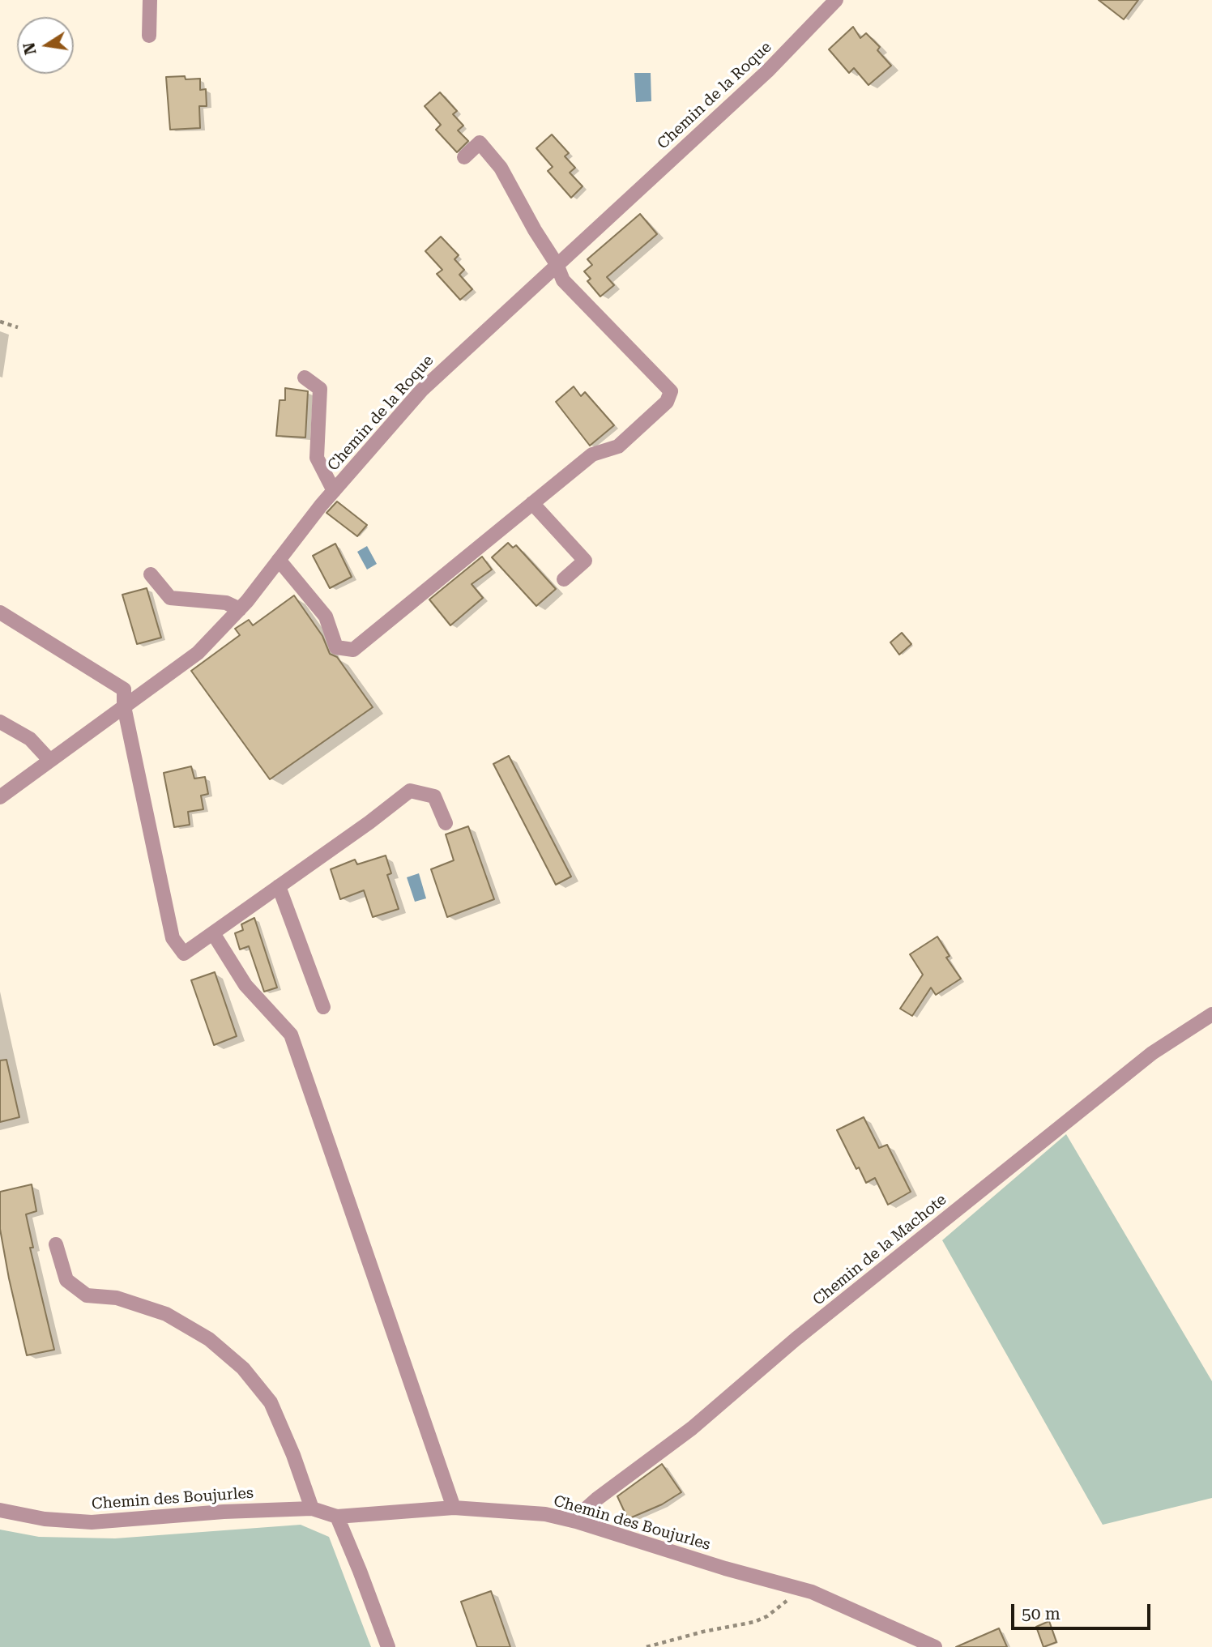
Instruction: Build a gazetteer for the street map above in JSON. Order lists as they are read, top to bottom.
{
  "streets": {
    "street": ["Chemin de la Roque", "Chemin de la Machote", "Chemin des Boujurles"]
  },
  "crossings": [
    ["Chemin de la Machote", "Chemin des Boujurles"]
  ],
  "scale_bar": "50 m",
  "north": "left"
}
